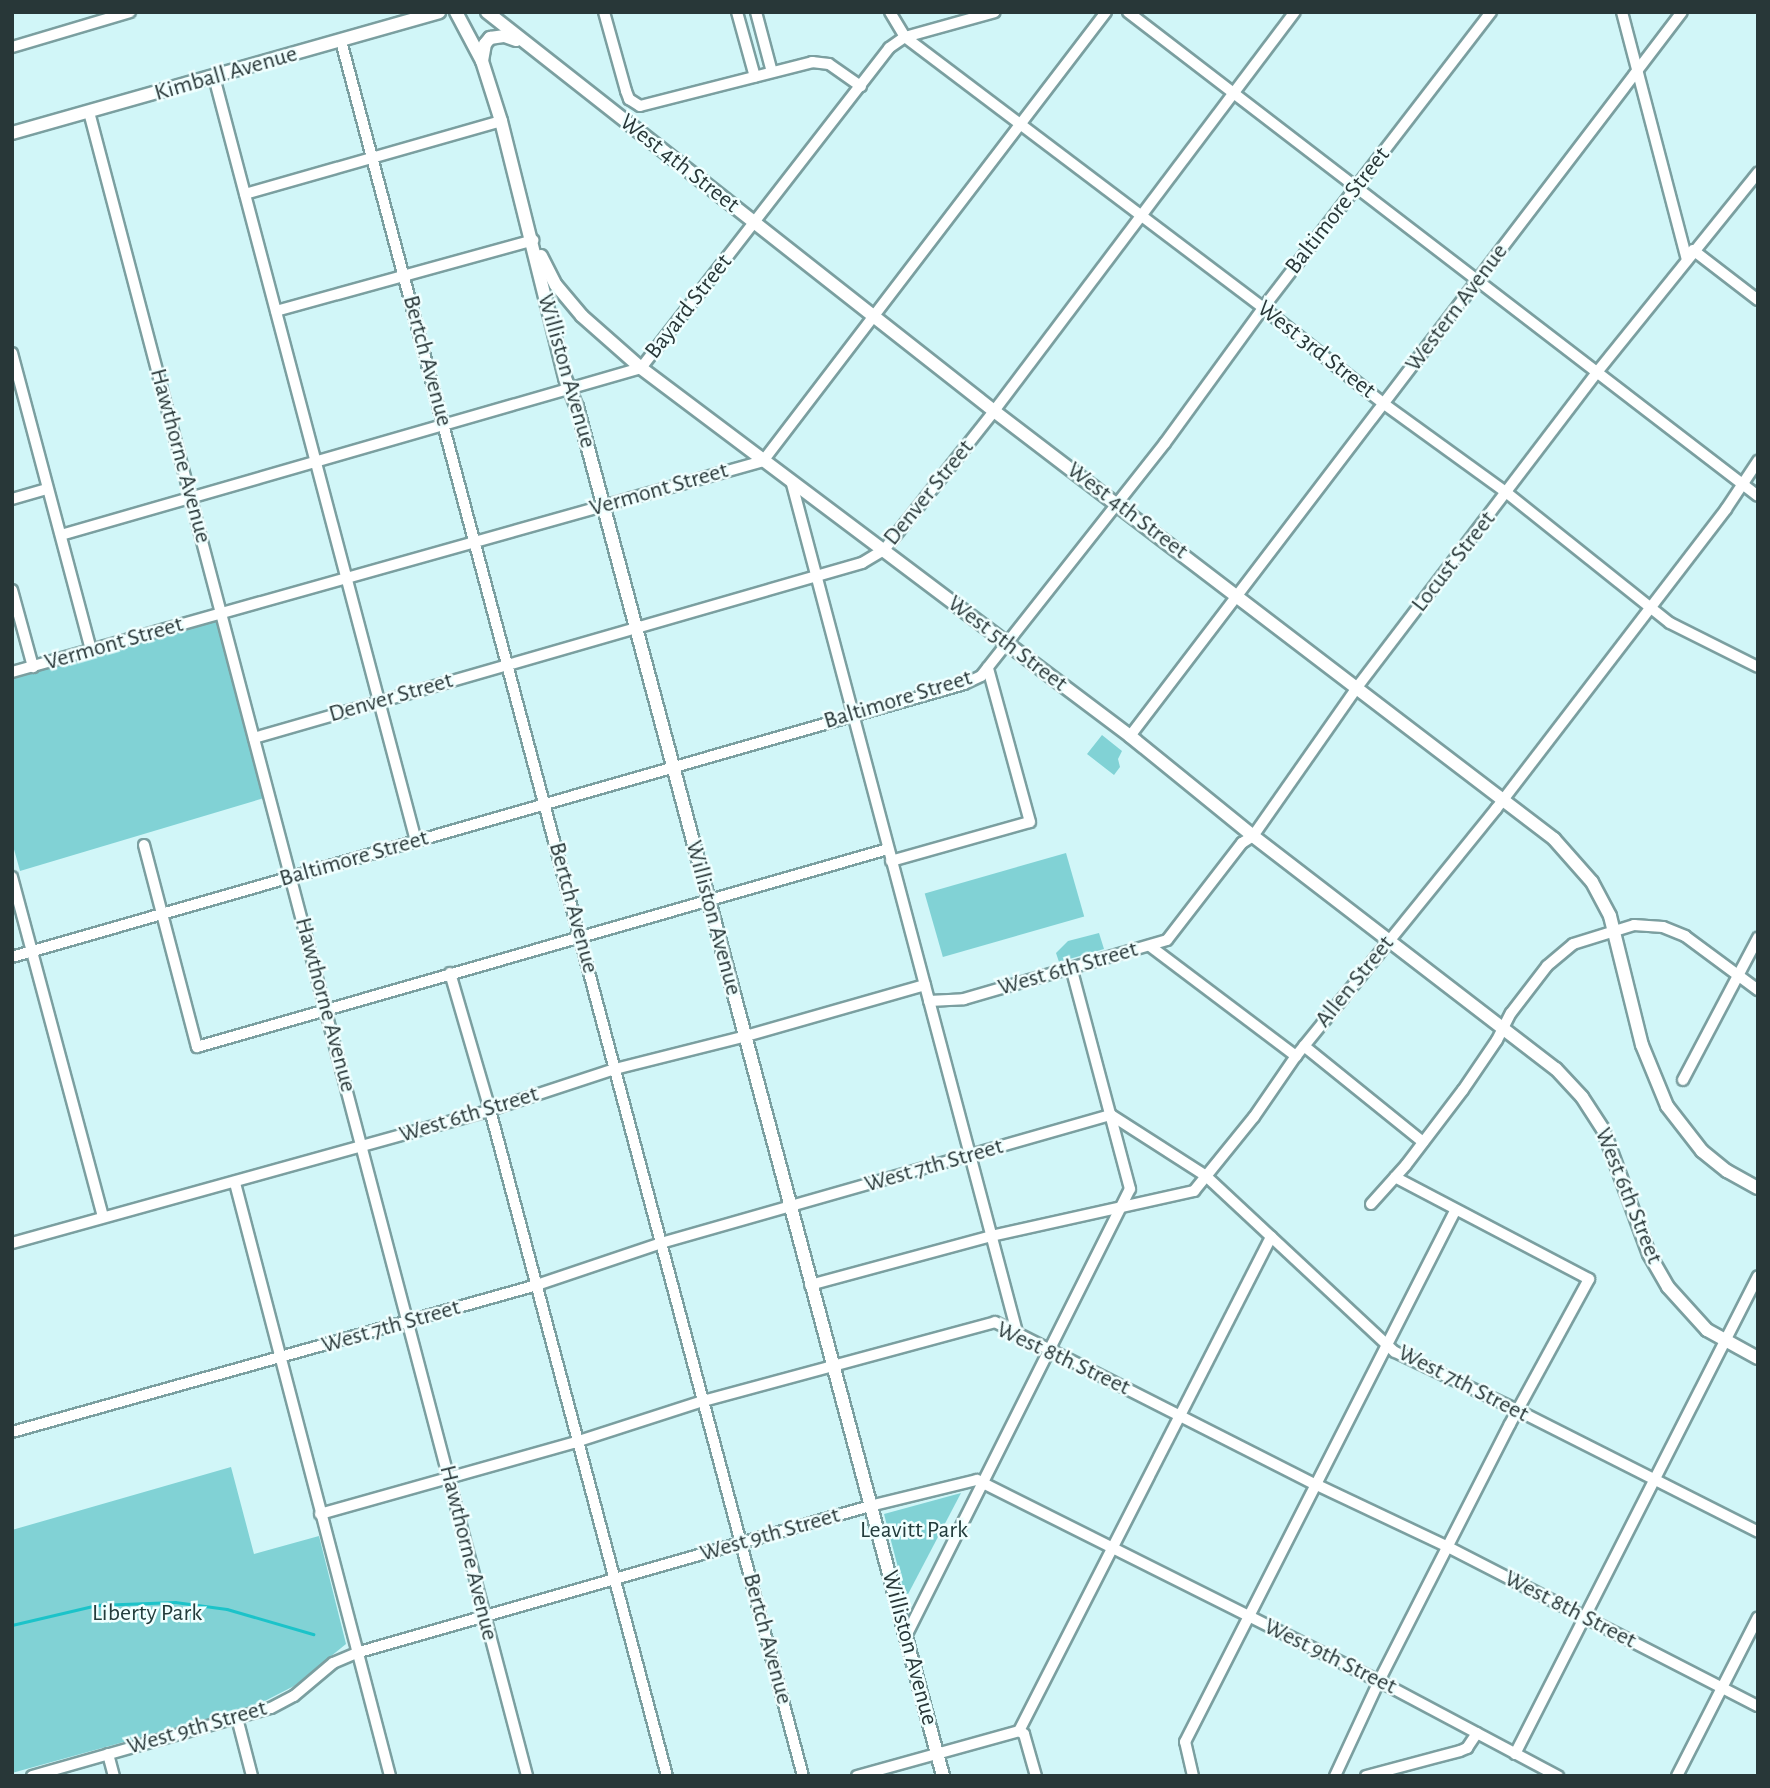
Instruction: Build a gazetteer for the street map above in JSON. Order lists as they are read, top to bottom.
{
  "streets": {
    "main road": [
      "Kimball Avenue",
      "West 4th Street",
      "Williston Avenue",
      "West 5th Street",
      "West 6th Street"
    ],
    "street": [
      "Baltimore Street",
      "Bayard Street",
      "Western Avenue",
      "West 3rd Street",
      "Bertch Avenue",
      "Hawthorne Avenue",
      "Vermont Street",
      "Denver Street",
      "Locust Street",
      "Allen Street",
      "West 7th Street",
      "West 8th Street",
      "West 9th Street"
    ]
  },
  "crossings": [
    ["Kimball Avenue", "Bertch Avenue"],
    ["Kimball Avenue", "Hawthorne Avenue"],
    ["West 4th Street", "Baltimore Street"],
    ["West 4th Street", "Bayard Street"],
    ["West 4th Street", "Western Avenue"],
    ["West 4th Street", "Vermont Street"],
    ["West 4th Street", "Denver Street"],
    ["West 4th Street", "Locust Street"],
    ["West 4th Street", "Allen Street"],
    ["Baltimore Street", "West 3rd Street"],
    ["Baltimore Street", "Bertch Avenue"],
    ["Baltimore Street", "Williston Avenue"],
    ["Baltimore Street", "Hawthorne Avenue"],
    ["Baltimore Street", "West 5th Street"],
    ["Bayard Street", "West 3rd Street"],
    ["Bayard Street", "Bertch Avenue"],
    ["Bayard Street", "Williston Avenue"],
    ["Bayard Street", "Hawthorne Avenue"],
    ["Bayard Street", "West 5th Street"],
    ["Western Avenue", "West 3rd Street"],
    ["Western Avenue", "West 5th Street"],
    ["West 3rd Street", "Vermont Street"],
    ["West 3rd Street", "Denver Street"],
    ["West 3rd Street", "Locust Street"],
    ["West 3rd Street", "Allen Street"],
    ["Bertch Avenue", "Vermont Street"],
    ["Bertch Avenue", "Denver Street"],
    ["Bertch Avenue", "West 6th Street"],
    ["Bertch Avenue", "West 7th Street"],
    ["Bertch Avenue", "West 8th Street"],
    ["Bertch Avenue", "West 9th Street"],
    ["Williston Avenue", "Vermont Street"],
    ["Williston Avenue", "Denver Street"],
    ["Williston Avenue", "West 5th Street"],
    ["Williston Avenue", "West 6th Street"],
    ["Williston Avenue", "Allen Street"],
    ["Williston Avenue", "West 7th Street"],
    ["Williston Avenue", "West 8th Street"],
    ["Williston Avenue", "West 9th Street"],
    ["Hawthorne Avenue", "Vermont Street"],
    ["Hawthorne Avenue", "Denver Street"],
    ["Hawthorne Avenue", "West 6th Street"],
    ["Hawthorne Avenue", "West 7th Street"],
    ["Hawthorne Avenue", "West 8th Street"],
    ["Hawthorne Avenue", "West 9th Street"],
    ["Vermont Street", "West 5th Street"],
    ["Denver Street", "West 5th Street"],
    ["Locust Street", "West 5th Street"],
    ["Locust Street", "West 6th Street"],
    ["West 5th Street", "West 6th Street"],
    ["West 5th Street", "Allen Street"],
    ["West 6th Street", "Allen Street"],
    ["Allen Street", "West 7th Street"]
  ],
  "parks": ["Leavitt Park", "Liberty Park"]
}
